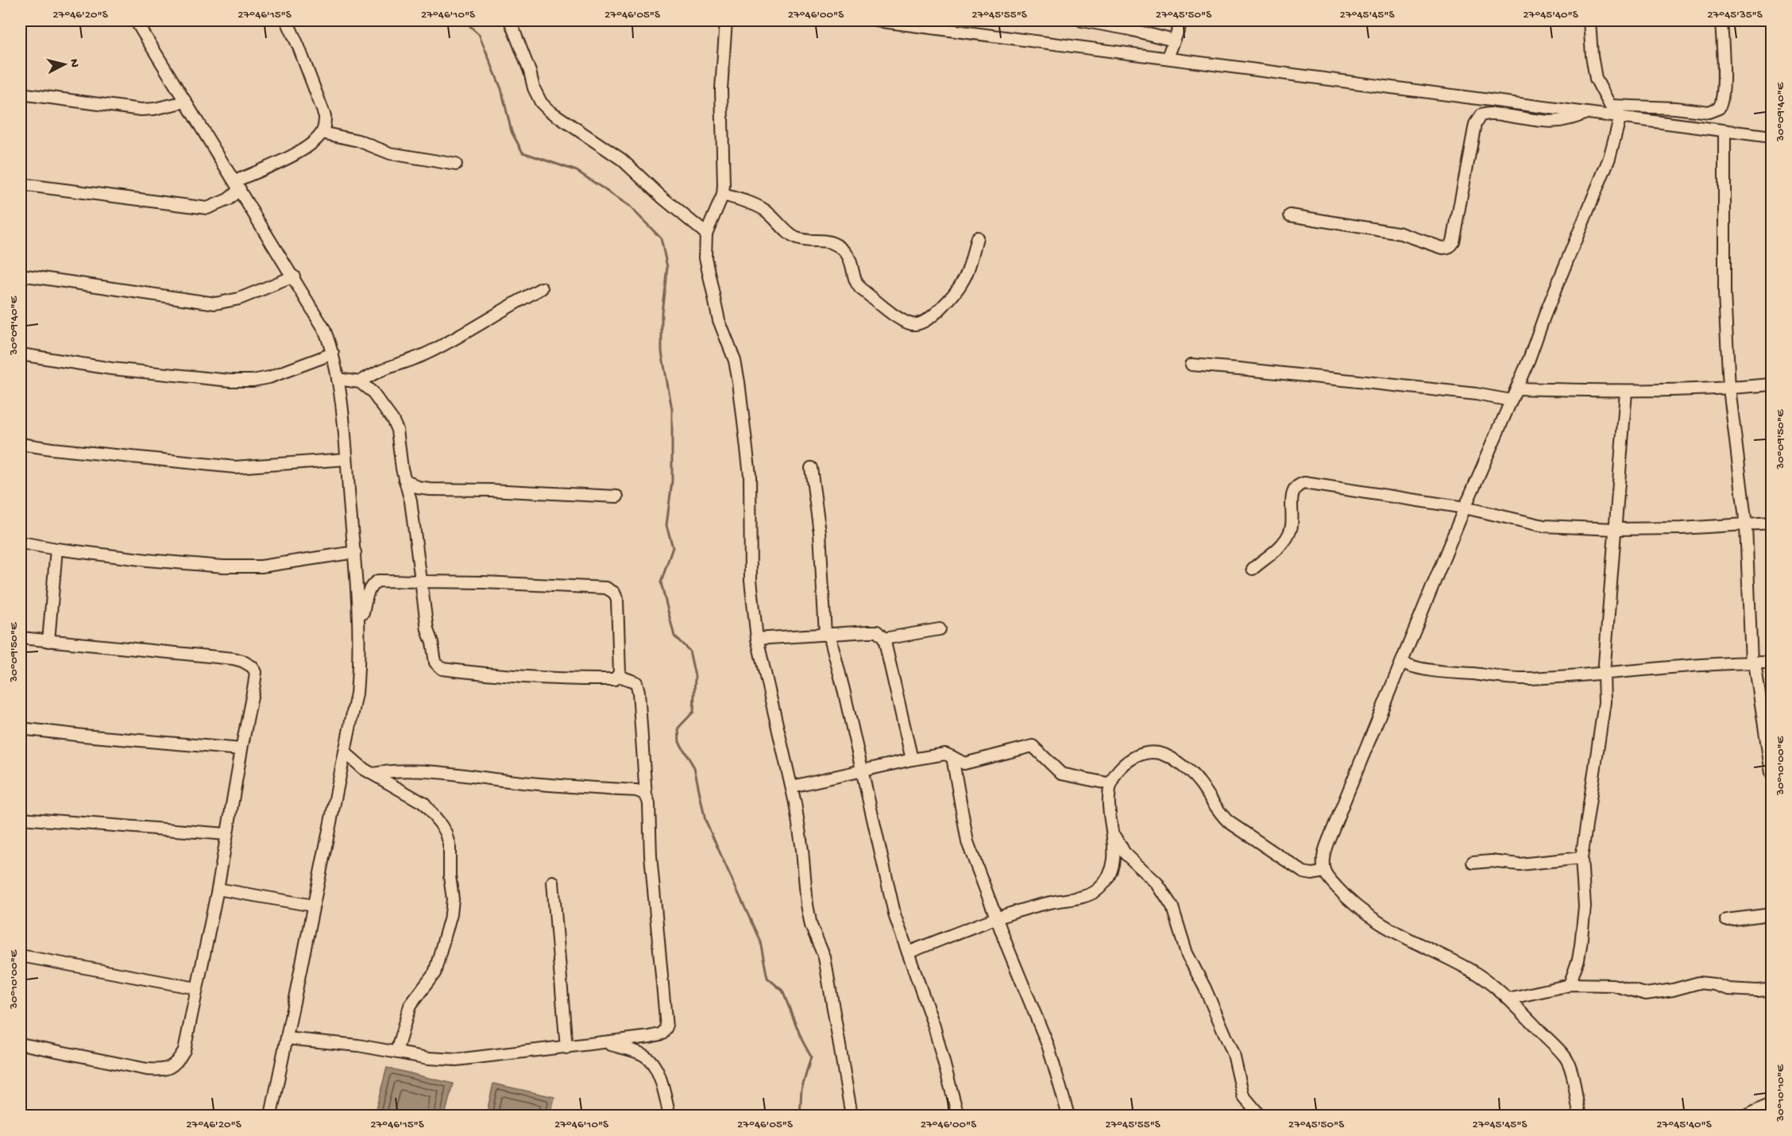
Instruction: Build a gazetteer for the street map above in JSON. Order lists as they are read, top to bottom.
{
  "north": "right",
  "coordinates": [
    "27°46'20\"S",
    "27°46'15\"S",
    "27°46'10\"S",
    "27°46'05\"S",
    "27°46'00\"S",
    "27°45'55\"S",
    "27°45'50\"S",
    "27°45'45\"S",
    "27°45'40\"S",
    "27°45'35\"S",
    "30°09'40\"E",
    "30°09'50\"E",
    "30°10'00\"E",
    "30°10'10\"E"
  ]
}
